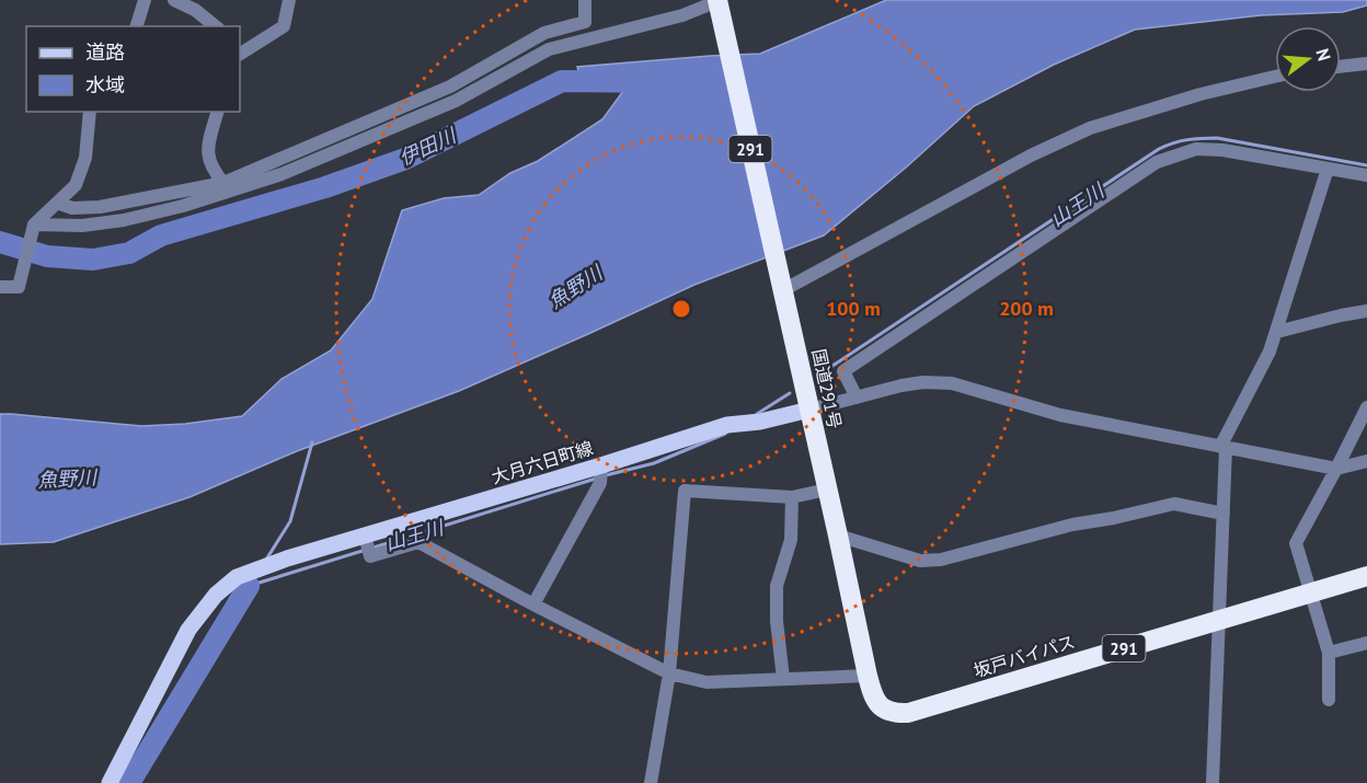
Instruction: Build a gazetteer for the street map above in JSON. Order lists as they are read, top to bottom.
{
  "streets": {
    "highway": ["291", "国道291号", "坂戸バイパス"],
    "main road": ["大月六日町線"]
  },
  "crossings": [
    ["国道291号", "大月六日町線"],
    ["国道291号", "坂戸バイパス"]
  ],
  "water": ["伊田川", "山王川", "魚野川"],
  "legend": ["道路", "水域"],
  "north": "right",
  "rings": ["100 m", "200 m"]
}
